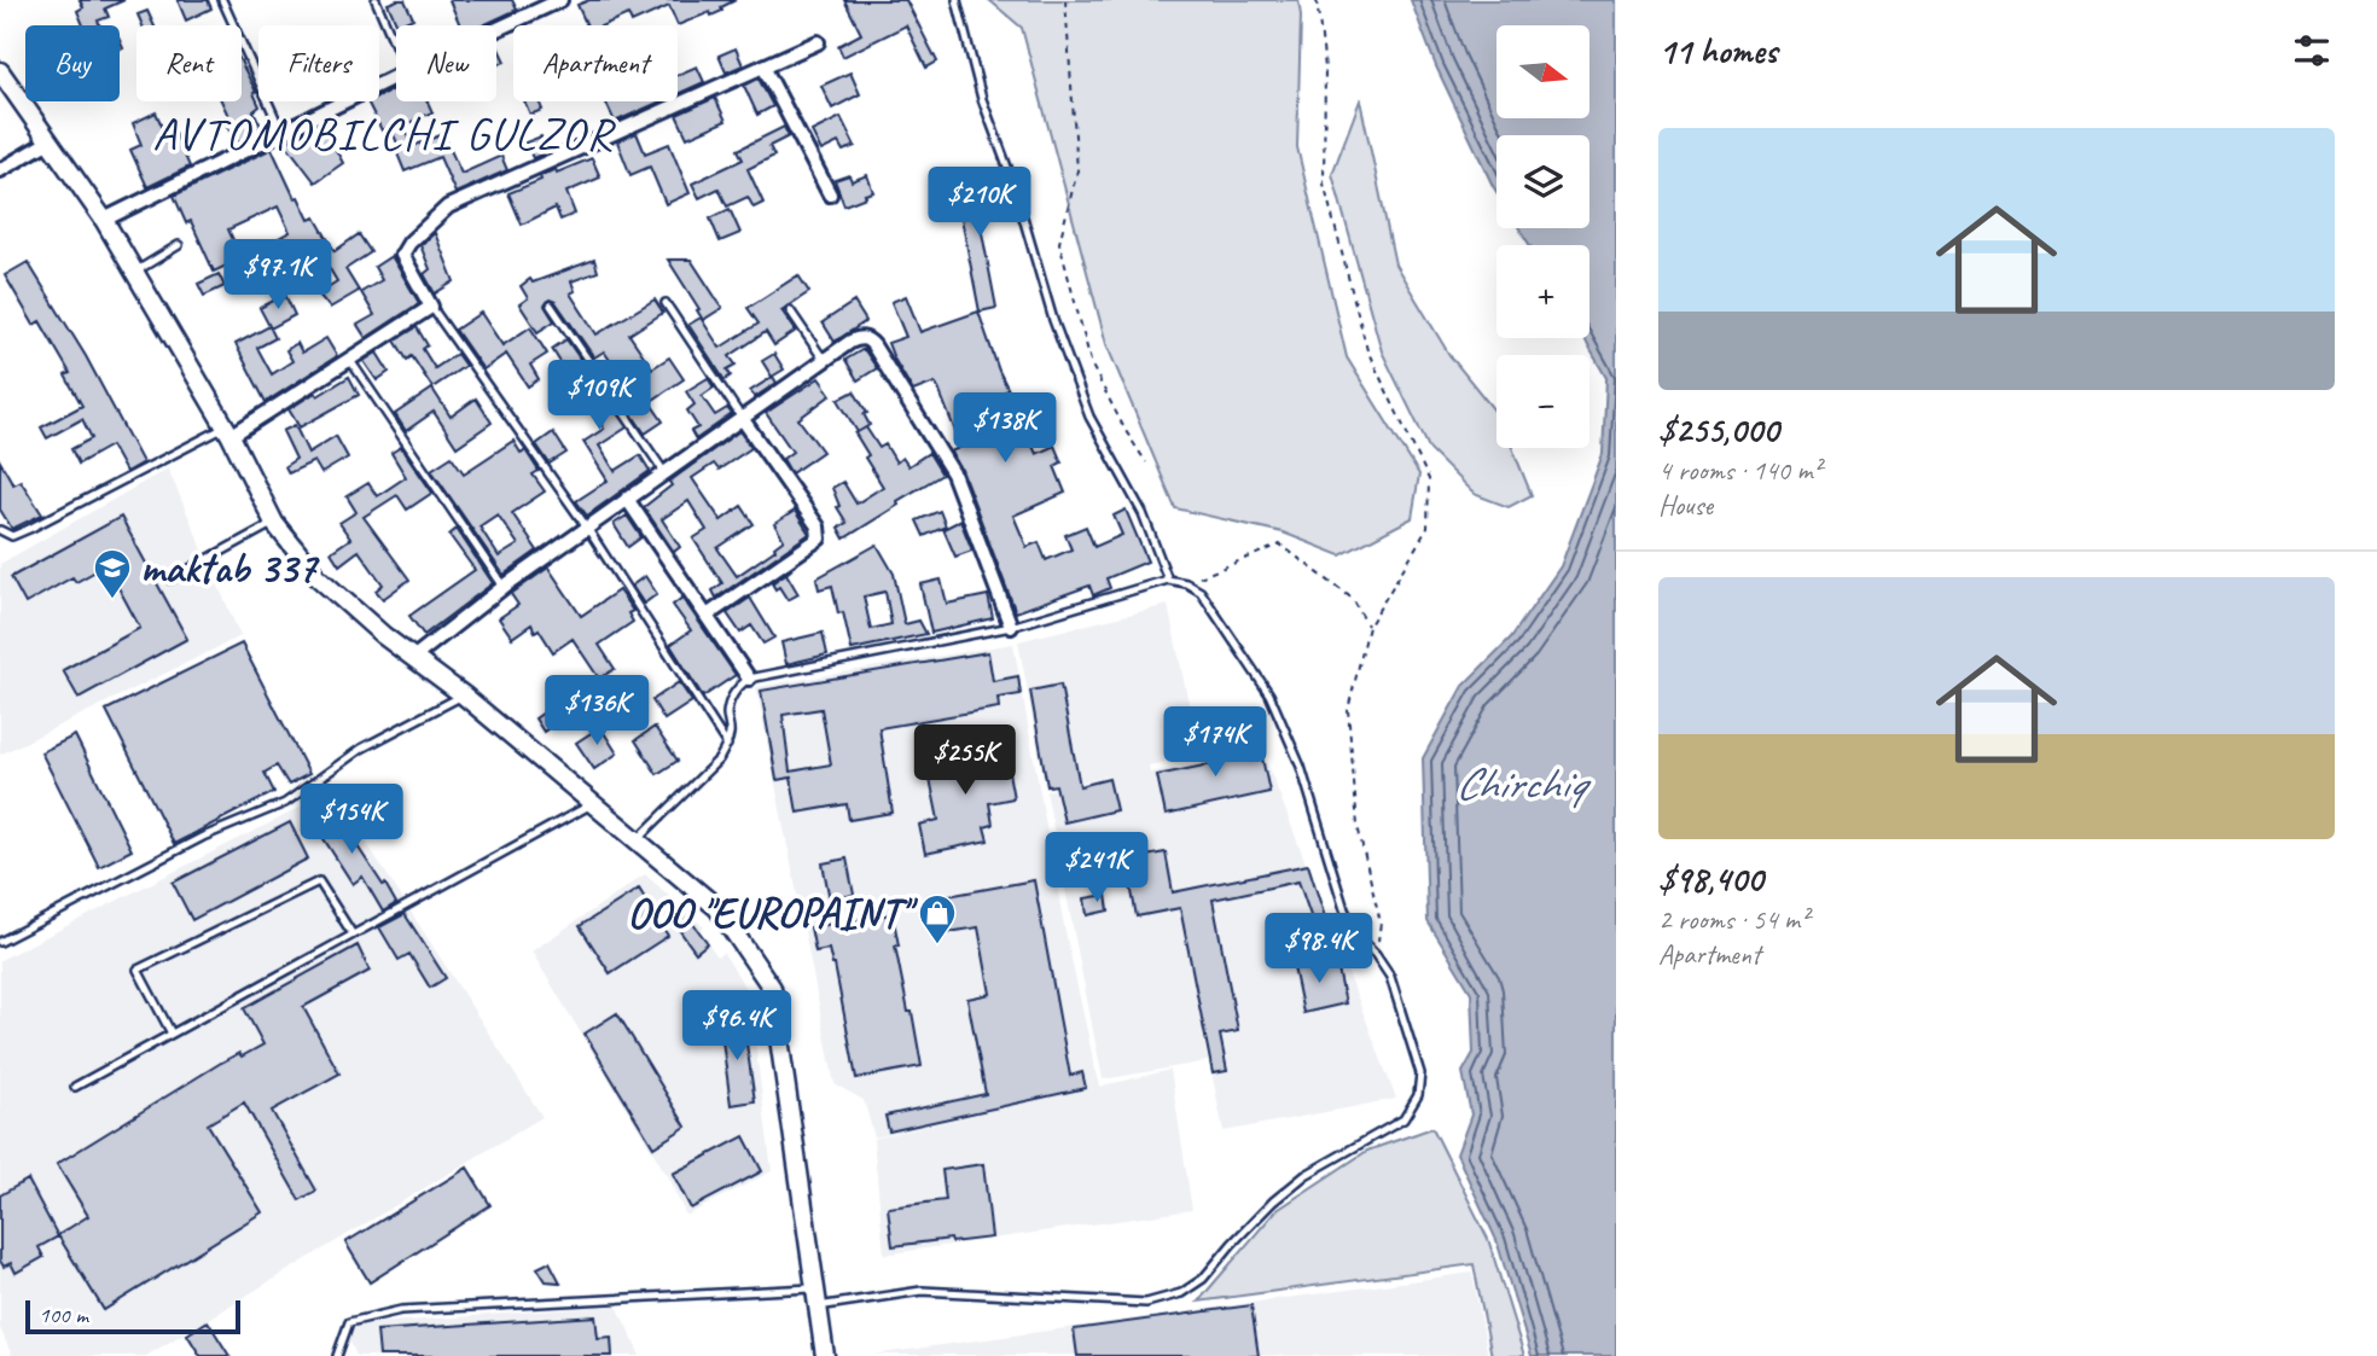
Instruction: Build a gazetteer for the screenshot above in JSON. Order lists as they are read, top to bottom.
{
  "districts": ["AVTOMOBILCHI GULZOR"],
  "water": ["Chirchiq"],
  "places": {
    "school or university": ["maktab 337"],
    "shop": ["OOO \"EUROPAINT\""]
  },
  "scale_bar": "100 m",
  "north": "right",
  "page": {
    "heading": "11 homes",
    "map_buttons": ["+", "−"],
    "chip": [
      "Buy",
      "Rent",
      "Filters",
      "New",
      "Apartment"
    ],
    "list": [
      {
        "name": "$255,000",
        "note": "4 rooms · 140 m² · House"
      },
      {
        "name": "$98,400",
        "note": "2 rooms · 54 m² · Apartment"
      }
    ],
    "price": [
      "$210K",
      "$97.1K",
      "$109K",
      "$138K",
      "$136K",
      "$174K",
      "$255K",
      "$154K",
      "$241K",
      "$98.4K",
      "$96.4K"
    ],
    "scale": "100 m"
  }
}
